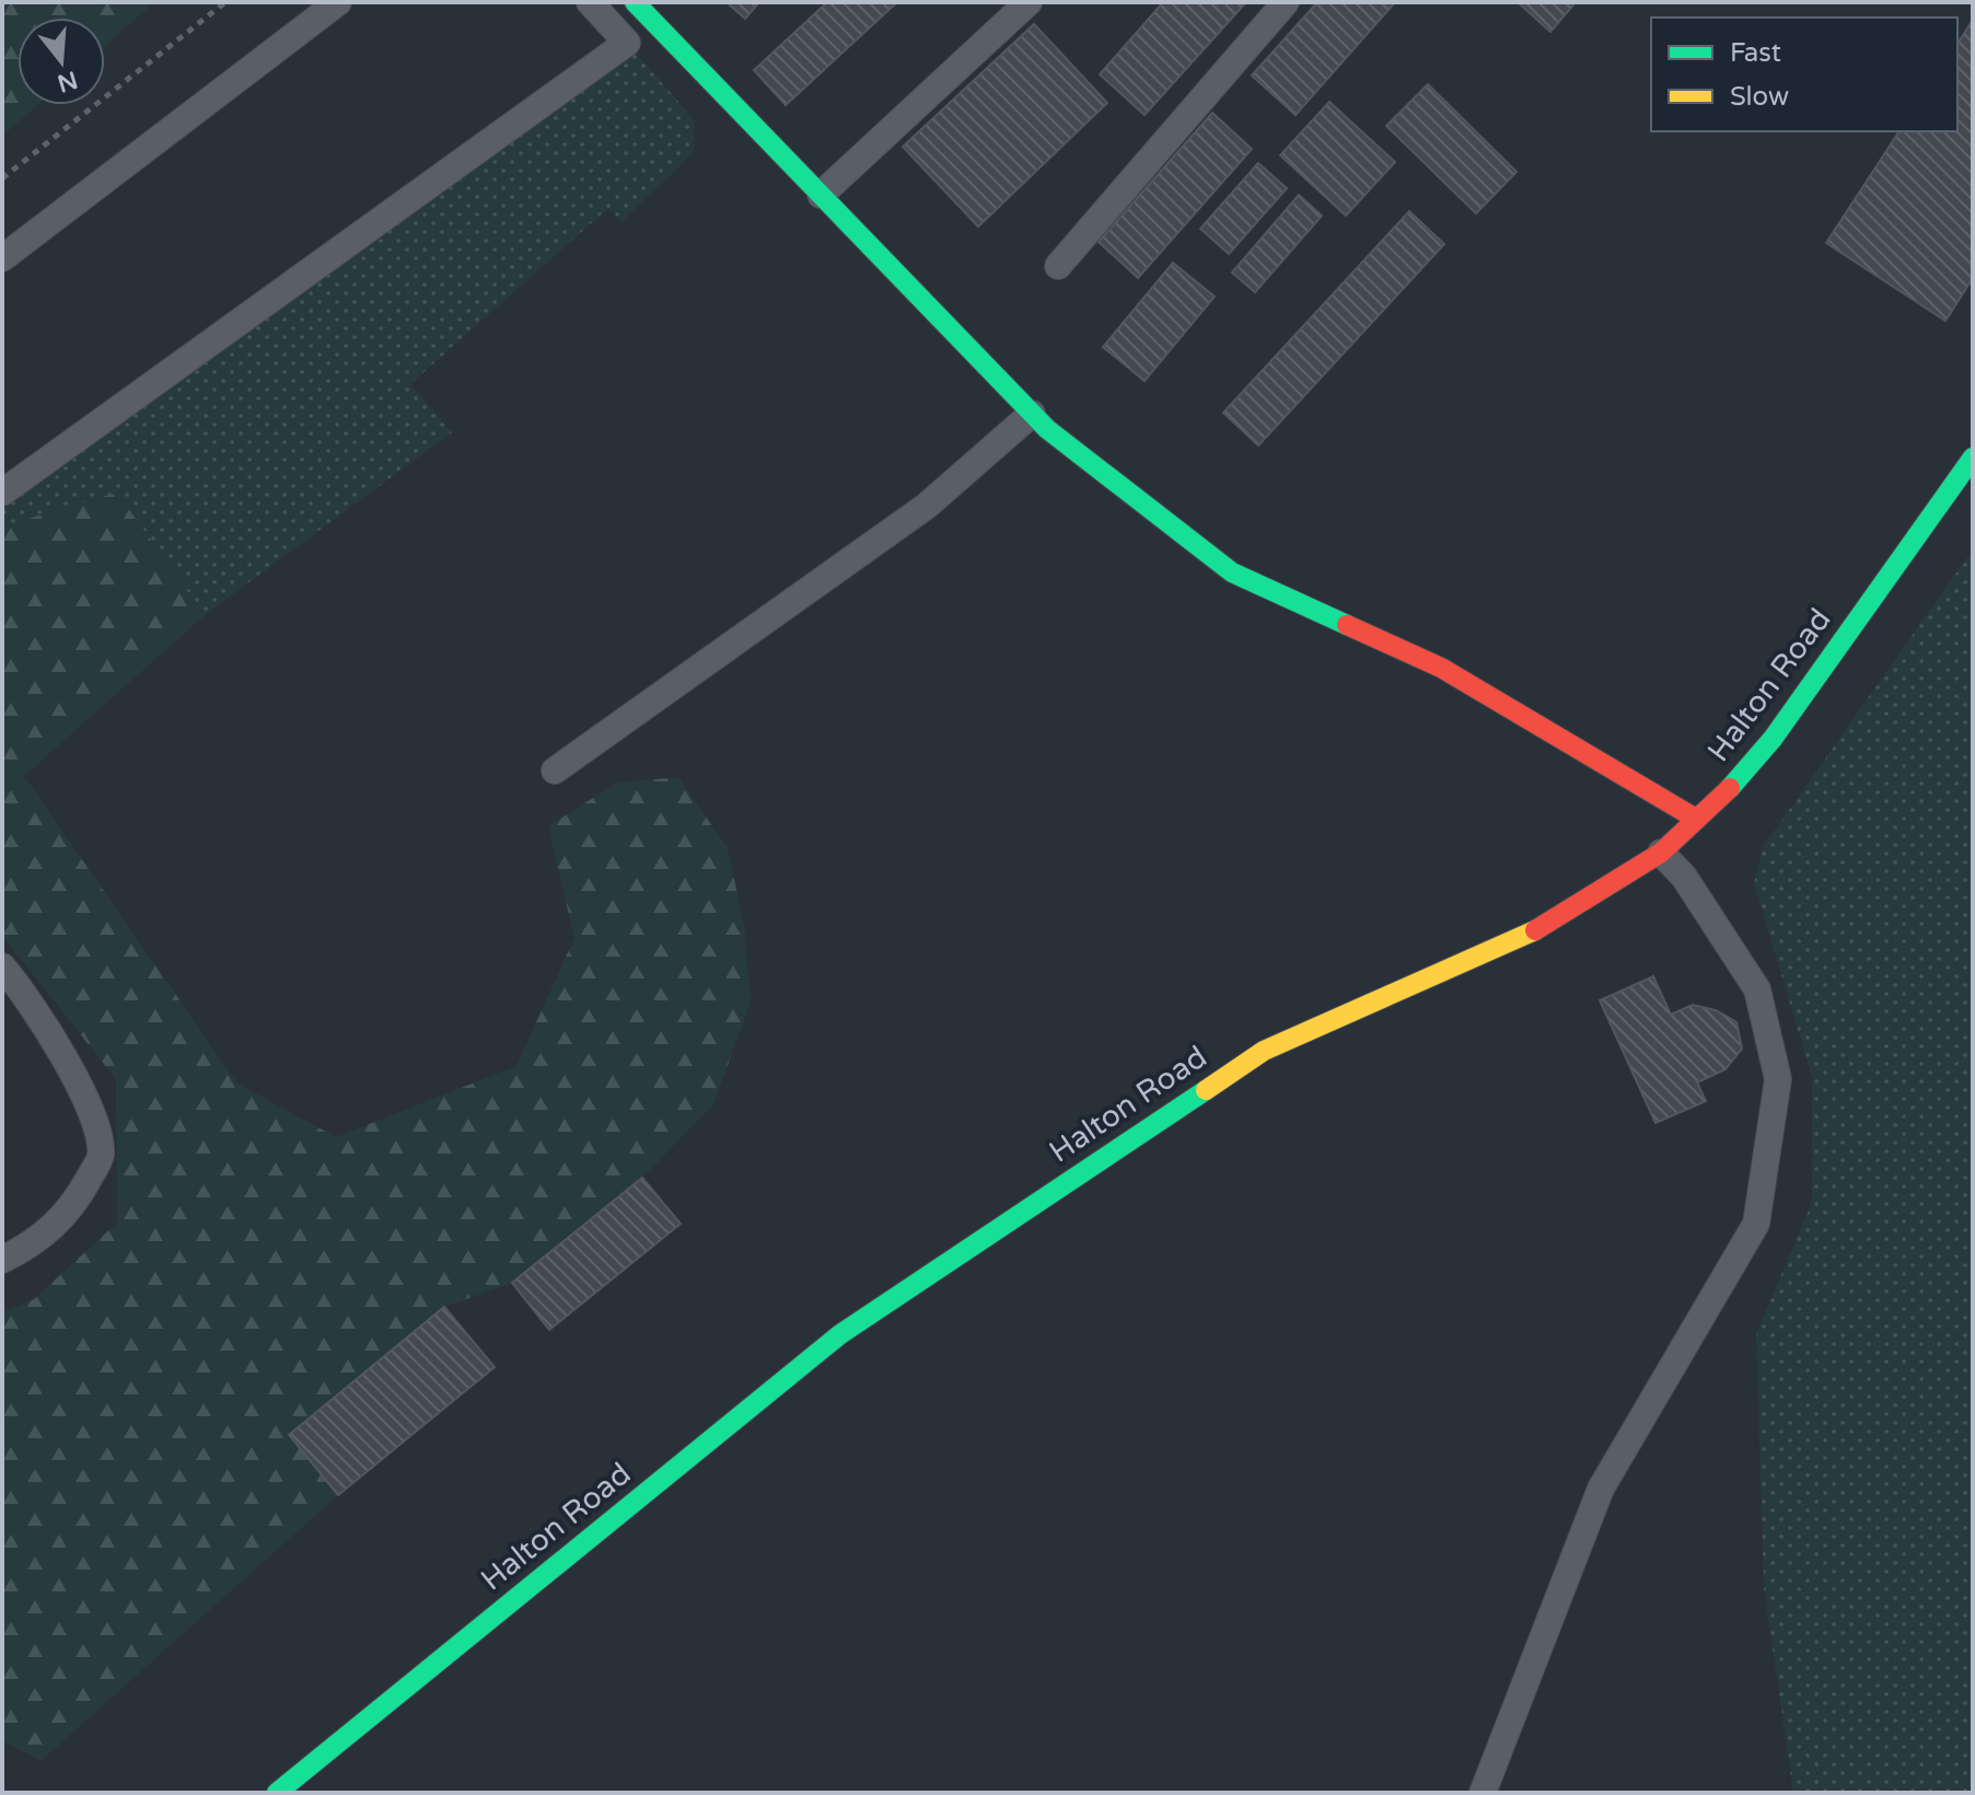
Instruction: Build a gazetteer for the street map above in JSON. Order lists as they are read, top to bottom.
{
  "streets": {
    "street": ["Halton Road"]
  },
  "legend": ["Fast", "Slow"],
  "north": "bottom"
}
